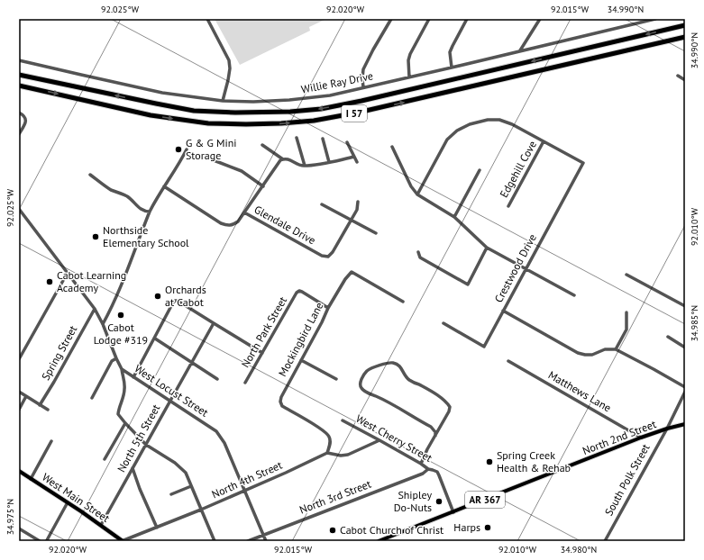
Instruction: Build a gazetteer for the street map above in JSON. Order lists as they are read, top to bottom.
{
  "streets": {
    "highway": ["I 57"],
    "main road": ["North 2nd Street", "West Main Street", "AR 367"],
    "street": [
      "Willie Ray Drive",
      "Edgehill Cove",
      "Glendale Drive",
      "Crestwood Drive",
      "North Park Street",
      "Mockingbird Lane",
      "Spring Street",
      "West Locust Street",
      "Matthews Lane",
      "North 5th Street",
      "West Cherry Street",
      "North 4th Street",
      "South Polk Street",
      "North 3rd Street"
    ]
  },
  "crossings": [
    ["Edgehill Cove", "Crestwood Drive"],
    ["North Park Street", "Mockingbird Lane"],
    ["Mockingbird Lane", "North 4th Street"],
    ["Spring Street", "West Locust Street"],
    ["West Locust Street", "North 5th Street"],
    ["West Locust Street", "North 4th Street"],
    ["West Locust Street", "North 3rd Street"],
    ["Matthews Lane", "North 2nd Street"],
    ["North 2nd Street", "West Cherry Street"],
    ["North 2nd Street", "South Polk Street"],
    ["North 5th Street", "West Main Street"],
    ["West Cherry Street", "North 3rd Street"],
    ["North 4th Street", "West Main Street"]
  ],
  "places": [
    "G & G Mini Storage",
    "Northside Elementary School",
    "Cabot Learning Academy",
    "Orchards at Cabot",
    "Cabot Lodge #319",
    "Spring Creek Health & Rehab",
    "Shipley Do-Nuts",
    "Harps",
    "Cabot Church of Christ"
  ],
  "coordinates": [
    "92.025°W",
    "92.020°W",
    "92.015°W",
    "34.990°N",
    "92.010°W",
    "34.985°N",
    "34.975°N",
    "34.980°N"
  ]
}
